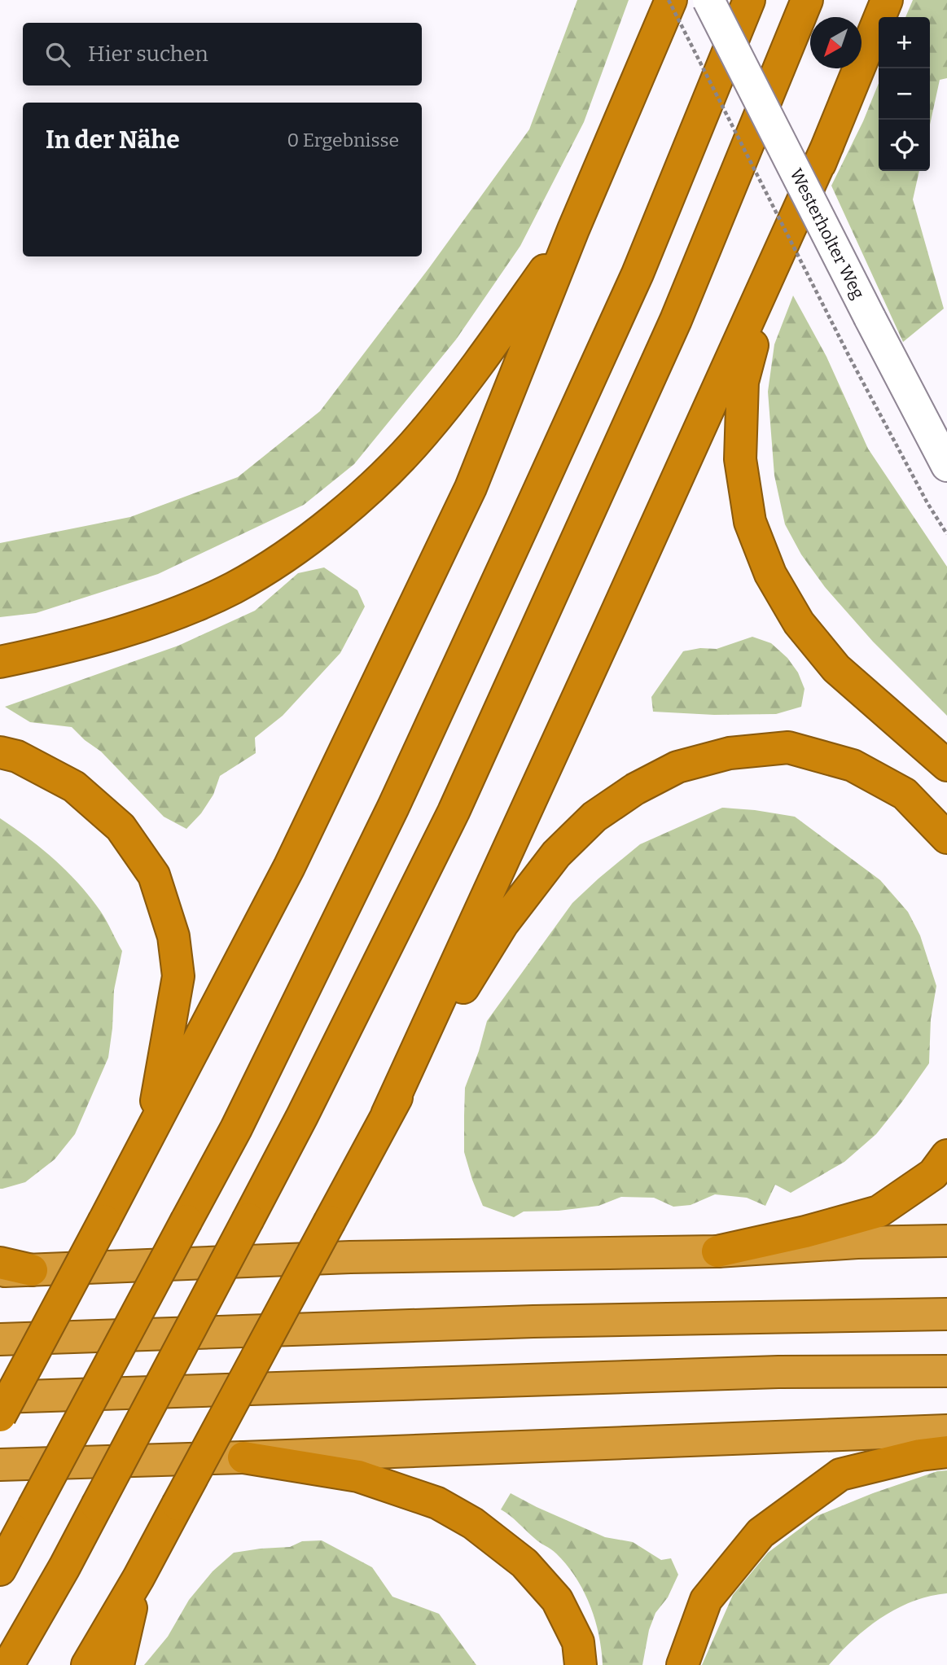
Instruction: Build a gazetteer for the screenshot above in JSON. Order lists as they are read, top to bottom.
{
  "streets": {
    "street": ["Westerholter Weg"]
  },
  "north": "bottom left",
  "page": {
    "map_buttons": ["+", "−"],
    "search": "Hier suchen",
    "heading": ["In der Nähe", "0 Ergebnisse"]
  }
}
